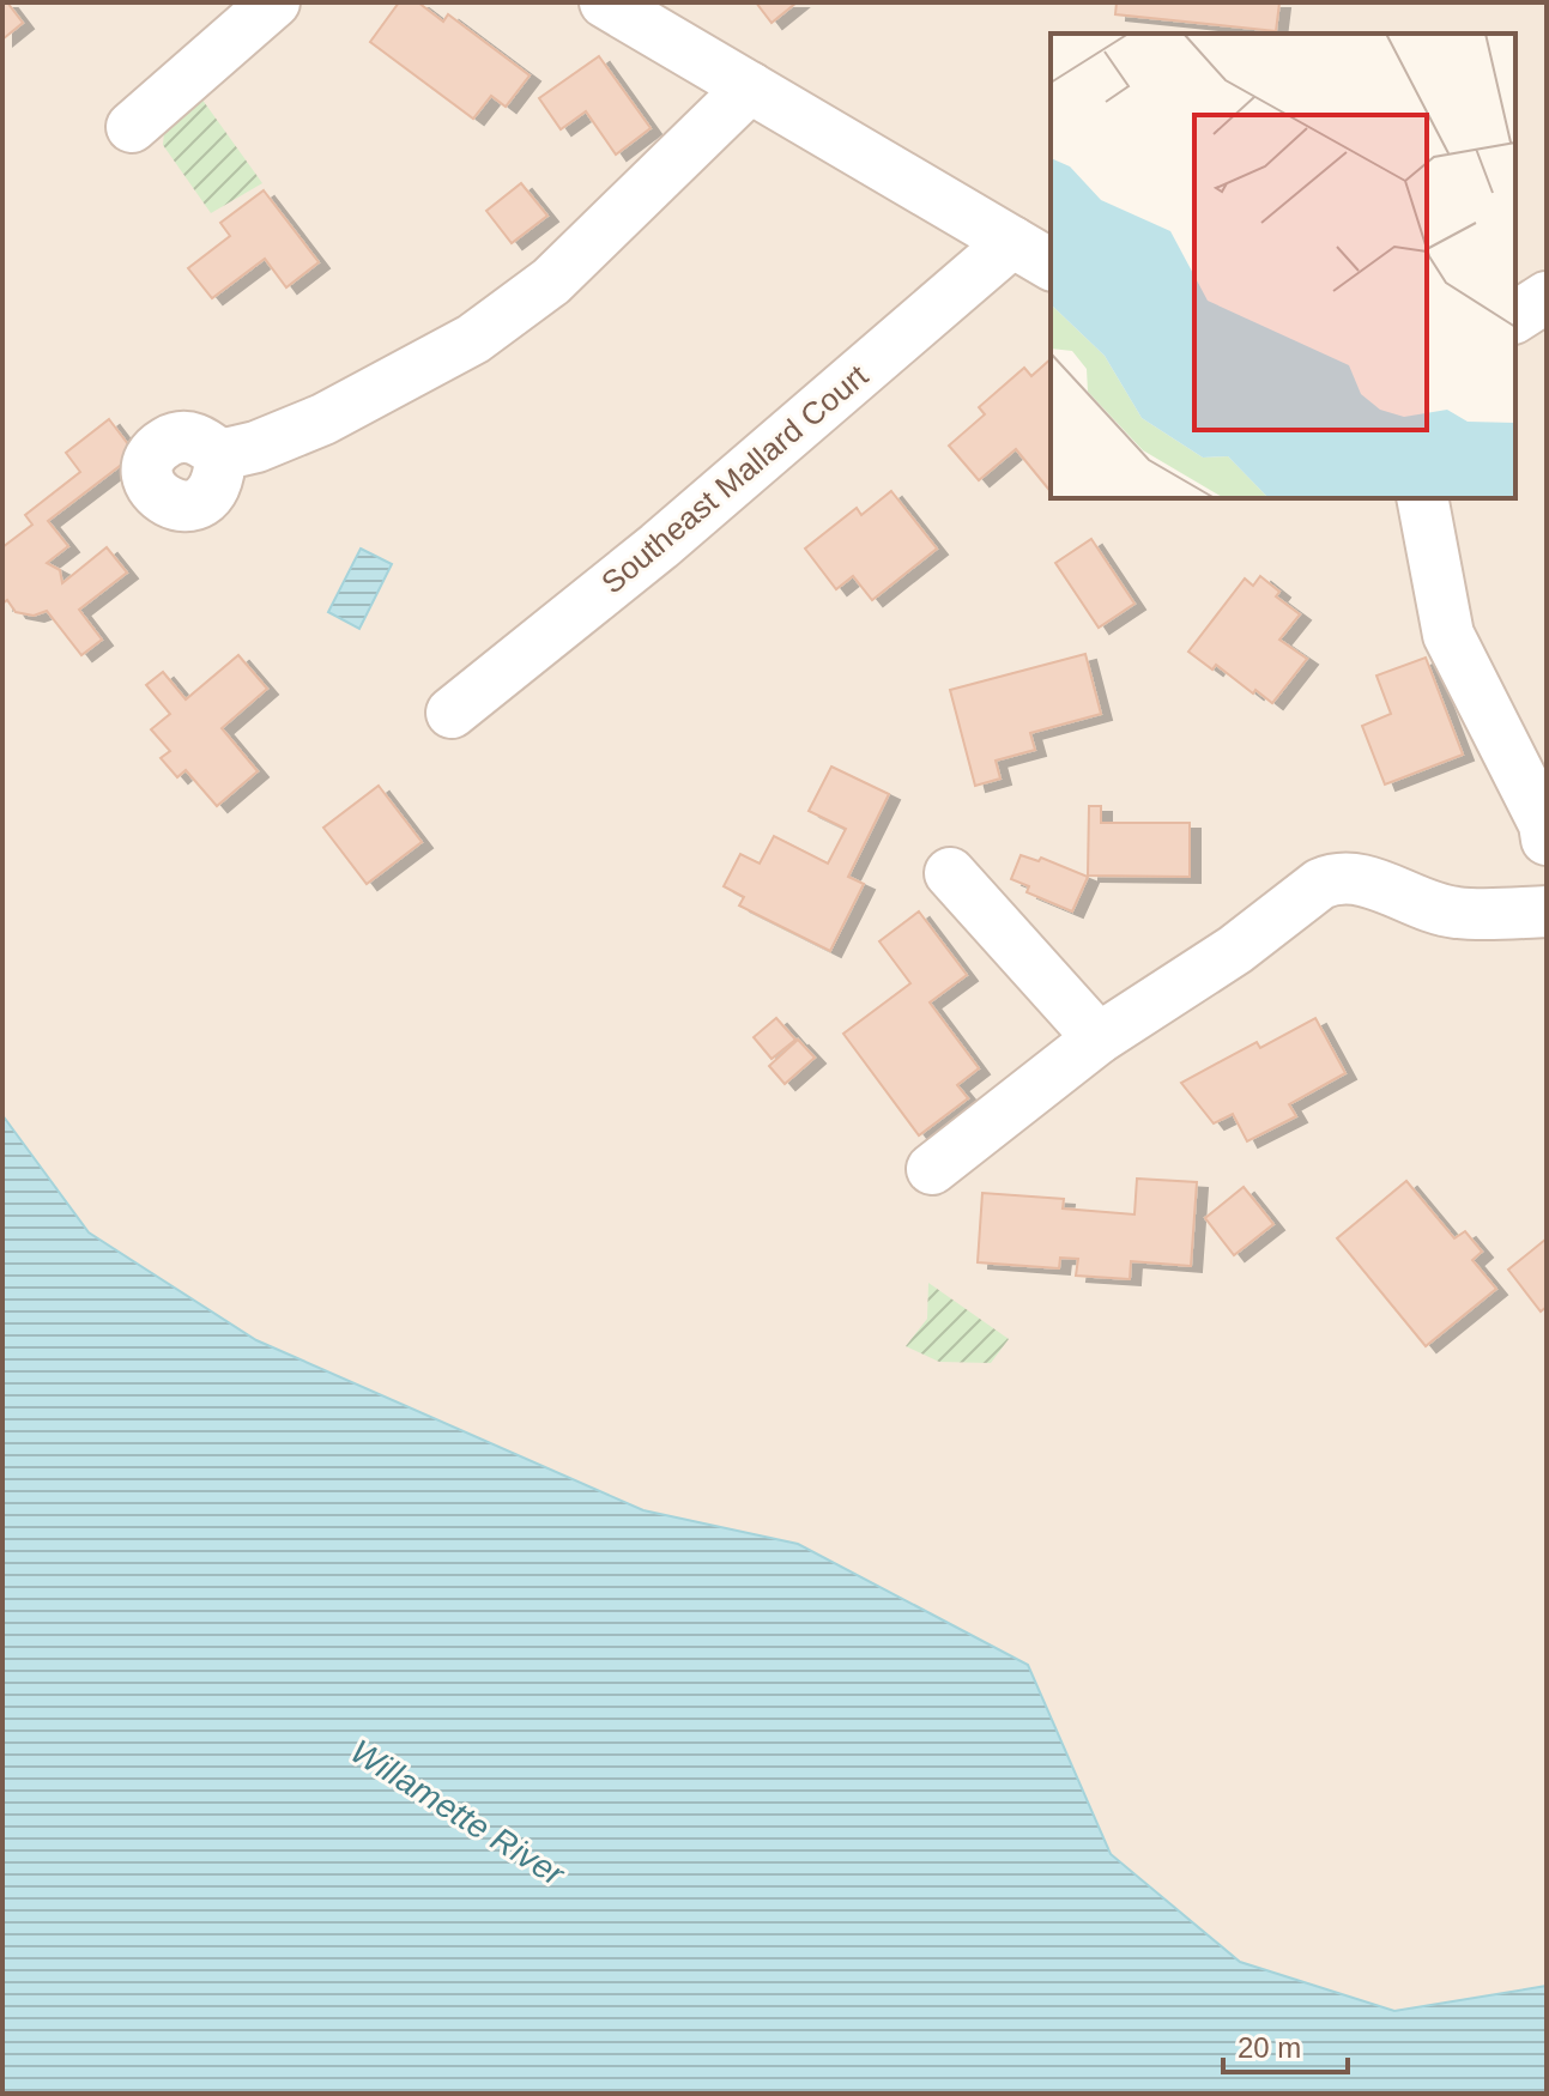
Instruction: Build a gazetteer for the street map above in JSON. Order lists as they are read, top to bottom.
{
  "streets": {
    "street": ["Southeast Mallard Court"]
  },
  "water": ["Willamette River"],
  "scale_bar": "20 m"
}
